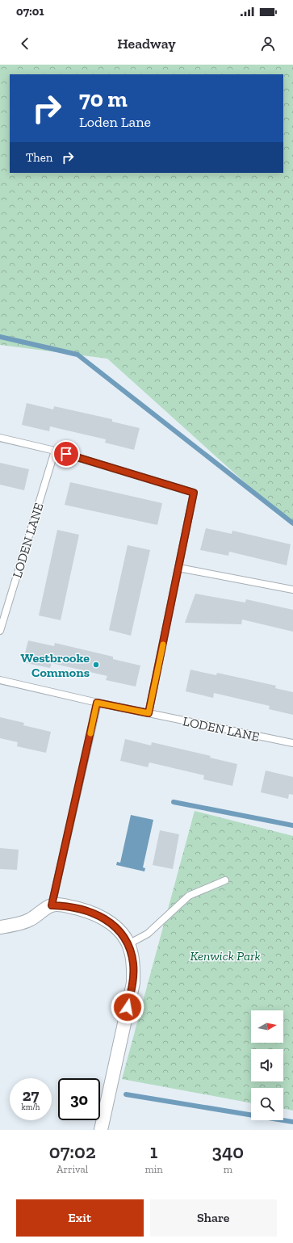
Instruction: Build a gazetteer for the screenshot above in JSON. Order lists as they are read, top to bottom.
{
  "streets": {
    "lane": ["LODEN LANE"]
  },
  "parks": ["Kenwick Park"],
  "places": ["Westbrooke Commons"],
  "north": "right",
  "page": {
    "status": "07:01",
    "header": "Headway",
    "turn": ["70 m", "Loden Lane"],
    "then": "Then",
    "speed": "27 km/h",
    "limit": "30",
    "eta": [
      "07:02",
      "Arrival",
      "1",
      "min",
      "340",
      "m"
    ],
    "buttons": ["Exit", "Share"]
  }
}
